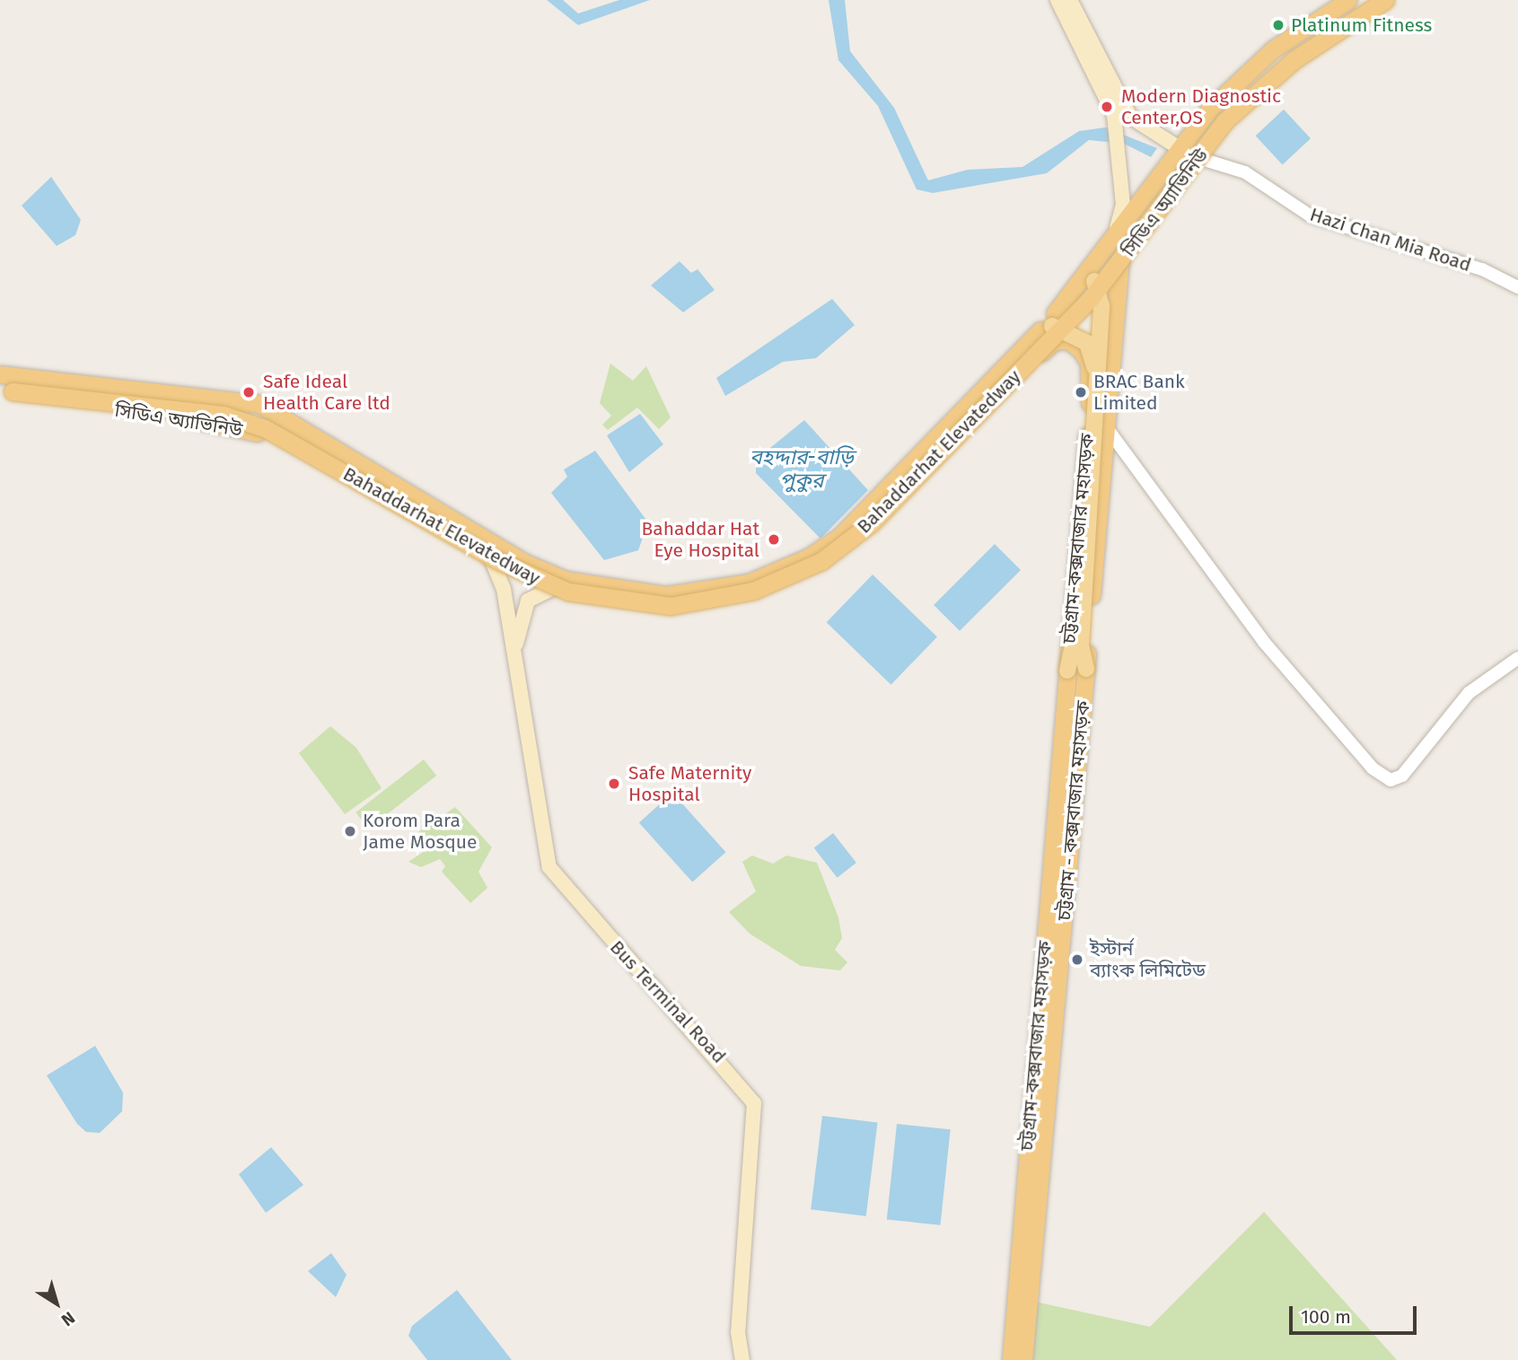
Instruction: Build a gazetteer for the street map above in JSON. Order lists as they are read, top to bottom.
{
  "streets": {
    "highway": [
      "সিডিএ অ্যাভিনিউ",
      "Bahaddarhat Elevatedway",
      "চট্টগ্রাম-কক্সবাজার মহাসড়ক",
      "চট্টগ্রাম - কক্সবাজার মহাসড়ক"
    ],
    "main road": ["Bus Terminal Road"],
    "street": ["Hazi Chan Mia Road"]
  },
  "crossings": [
    ["সিডিএ অ্যাভিনিউ", "Hazi Chan Mia Road"],
    ["সিডিএ অ্যাভিনিউ", "Bahaddarhat Elevatedway"],
    ["সিডিএ অ্যাভিনিউ", "চট্টগ্রাম-কক্সবাজার মহাসড়ক"],
    ["সিডিএ অ্যাভিনিউ", "চট্টগ্রাম - কক্সবাজার মহাসড়ক"],
    ["সিডিএ অ্যাভিনিউ", "Bus Terminal Road"],
    ["Bahaddarhat Elevatedway", "চট্টগ্রাম-কক্সবাজার মহাসড়ক"]
  ],
  "water": ["বহদ্দার-বাড়ি পুকুর"],
  "places": [
    "Platinum Fitness",
    "Modern Diagnostic Center,OS",
    "Safe Ideal Health Care ltd",
    "BRAC Bank Limited",
    "Bahaddar Hat Eye Hospital",
    "Safe Maternity Hospital",
    "Korom Para Jame Mosque",
    "ইস্টার্ন ব্যাংক লিমিটেড"
  ],
  "scale_bar": "100 m",
  "north": "bottom right"
}
